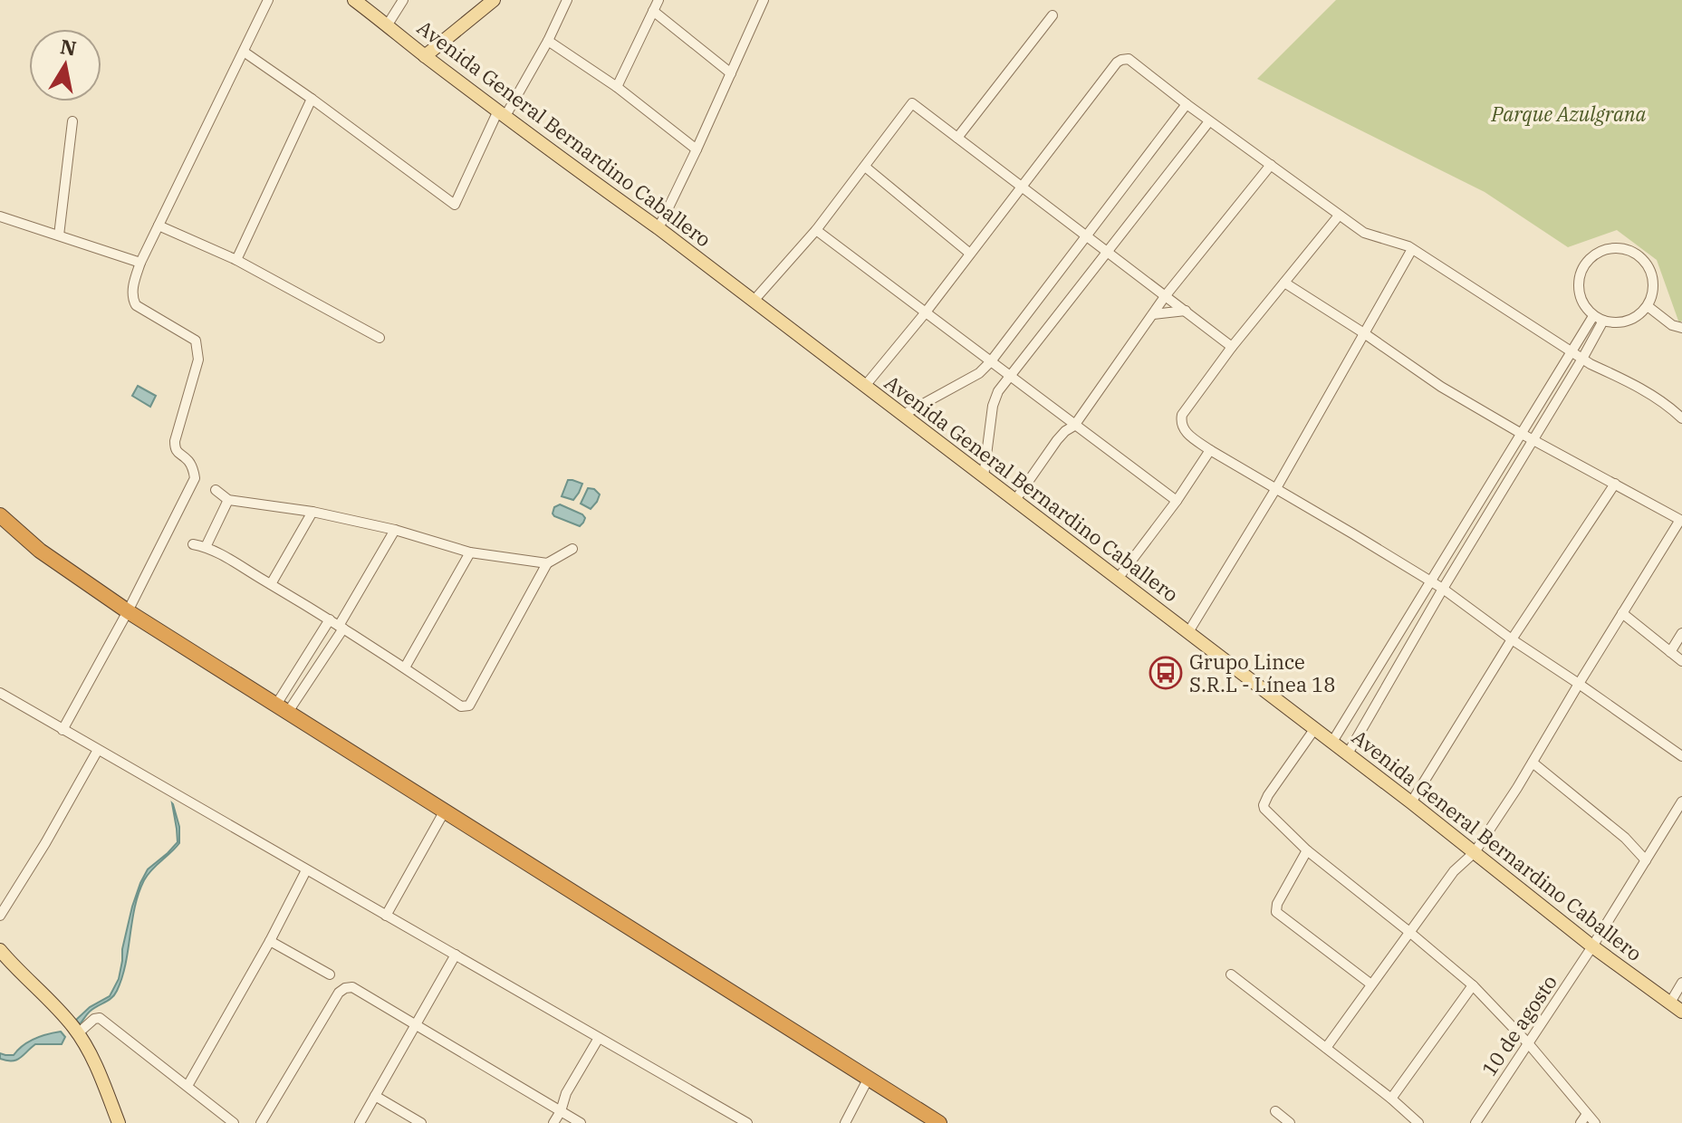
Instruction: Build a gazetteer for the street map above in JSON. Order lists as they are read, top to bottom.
{
  "streets": {
    "main road": ["Avenida General Bernardino Caballero"],
    "street": ["10 de agosto"]
  },
  "crossings": [
    ["Avenida General Bernardino Caballero", "10 de agosto"]
  ],
  "parks": ["Parque Azulgrana"],
  "places": {
    "bus stop": ["Grupo Lince S.R.L - Línea 18"]
  },
  "north": "top"
}
